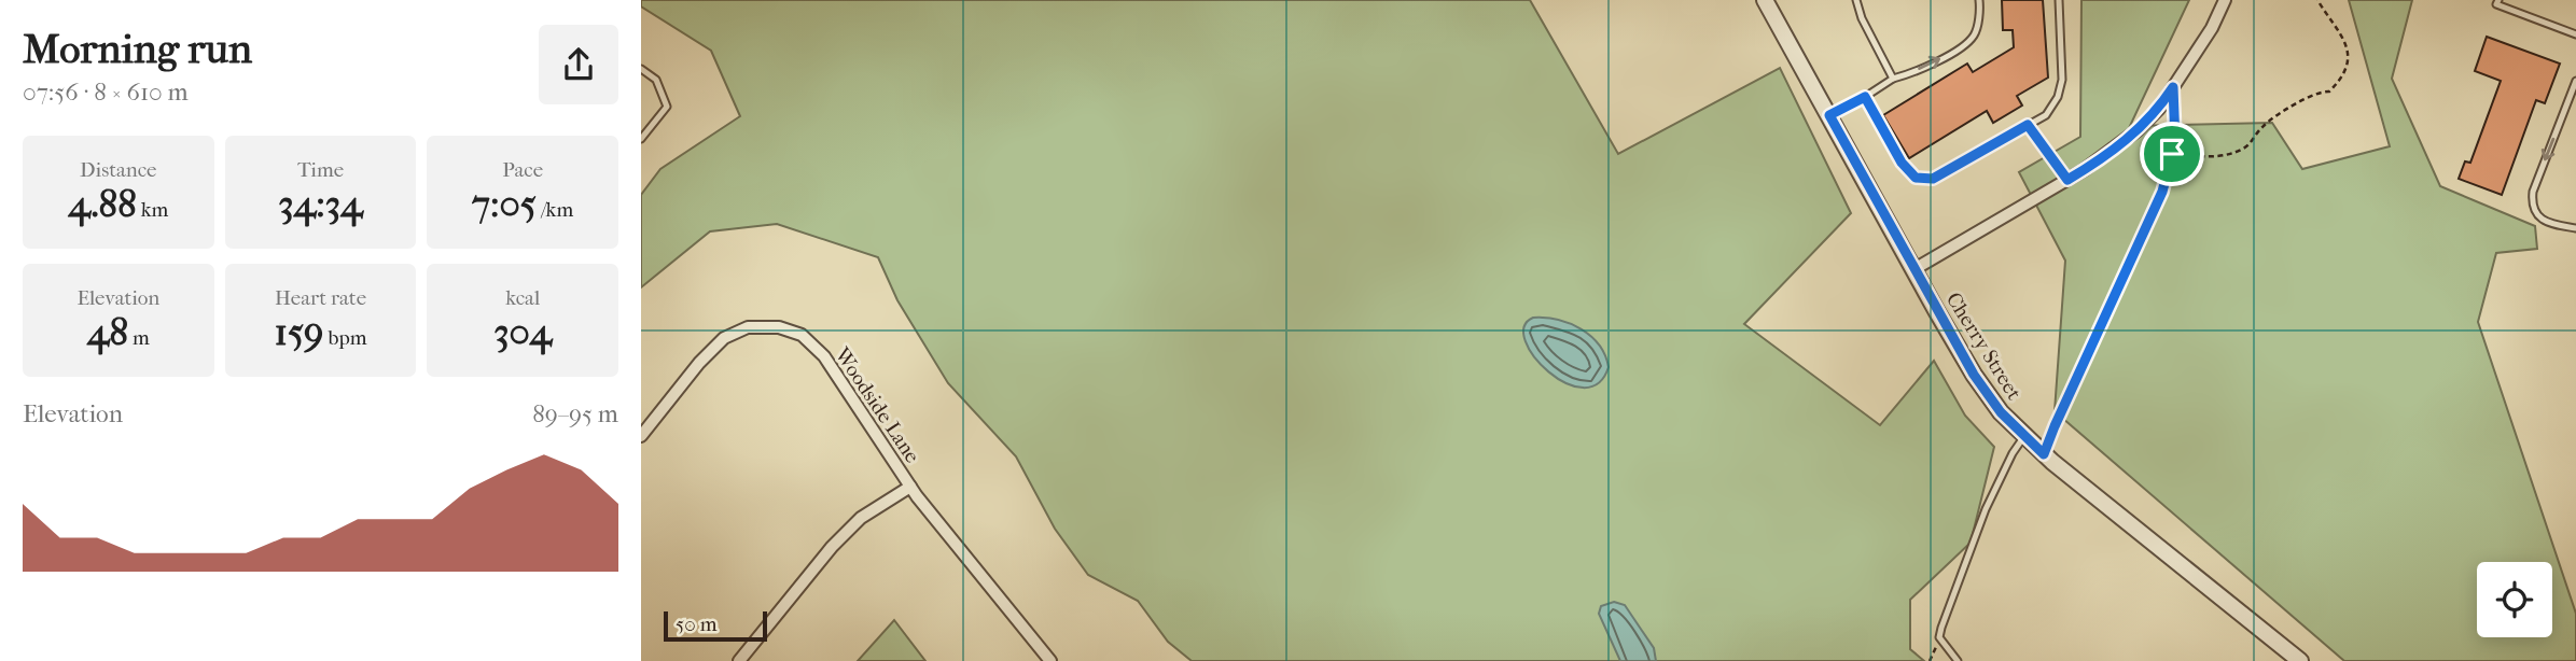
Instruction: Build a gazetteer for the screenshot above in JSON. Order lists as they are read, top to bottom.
{
  "streets": {
    "street": ["Cherry Street", "Woodside Lane"]
  },
  "scale_bar": "50 m",
  "page": {
    "heading": ["Morning run", "07:56 · 8 × 610 m"],
    "stats": [
      ["Distance", "4.88 km"],
      ["Time", "34:34"],
      ["Pace", "7:05 /km"],
      ["Elevation", "48 m"],
      ["Heart rate", "159 bpm"],
      ["kcal", "304"]
    ],
    "chart": ["Elevation", "89–95 m"],
    "scale": "50 m"
  }
}
